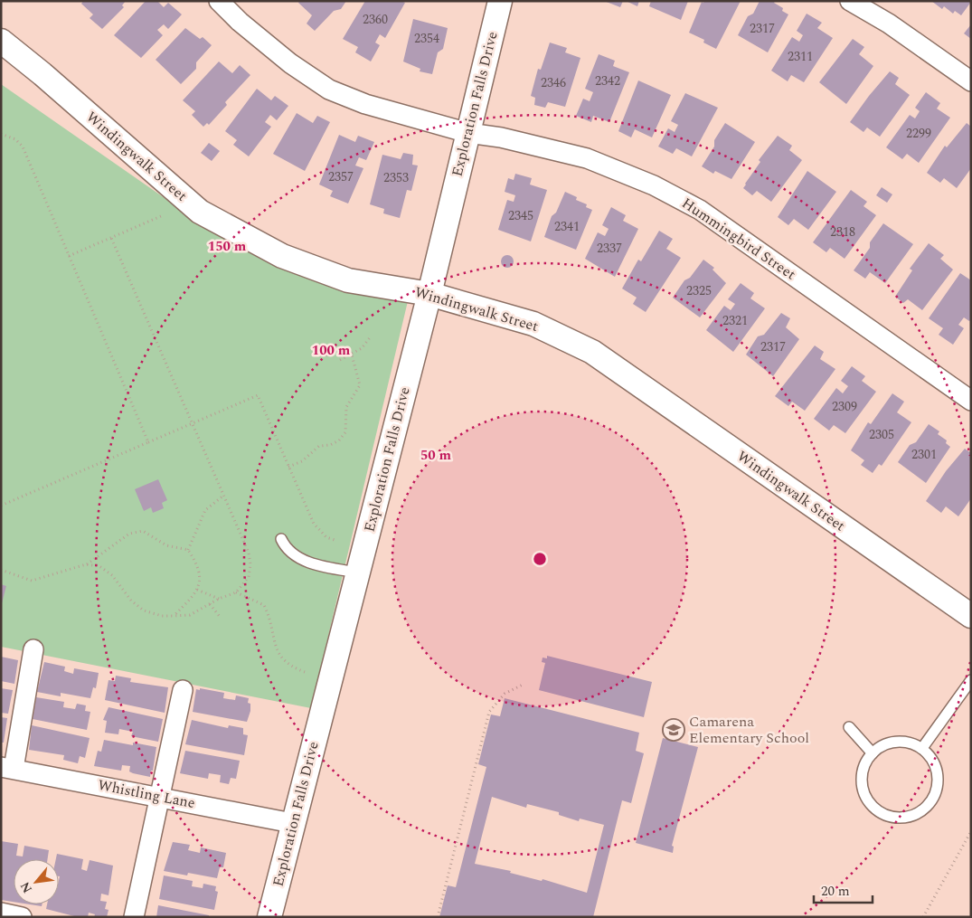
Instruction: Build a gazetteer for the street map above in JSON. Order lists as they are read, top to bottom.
{
  "streets": {
    "street": [
      "Exploration Falls Drive",
      "Windingwalk Street",
      "Hummingbird Street",
      "Whistling Lane"
    ]
  },
  "crossings": [
    ["Exploration Falls Drive", "Windingwalk Street"],
    ["Exploration Falls Drive", "Hummingbird Street"],
    ["Exploration Falls Drive", "Whistling Lane"]
  ],
  "places": {
    "school or university": ["Camarena Elementary School"]
  },
  "house_numbers": [
    "2360",
    "2317",
    "2354",
    "2311",
    "2342",
    "2346",
    "2299",
    "2357",
    "2353",
    "2345",
    "2341",
    "2318",
    "2337",
    "2325",
    "2321",
    "2317",
    "2309",
    "2305",
    "2301"
  ],
  "scale_bar": "20 m",
  "north": "bottom left",
  "rings": ["150 m", "100 m", "50 m"]
}
